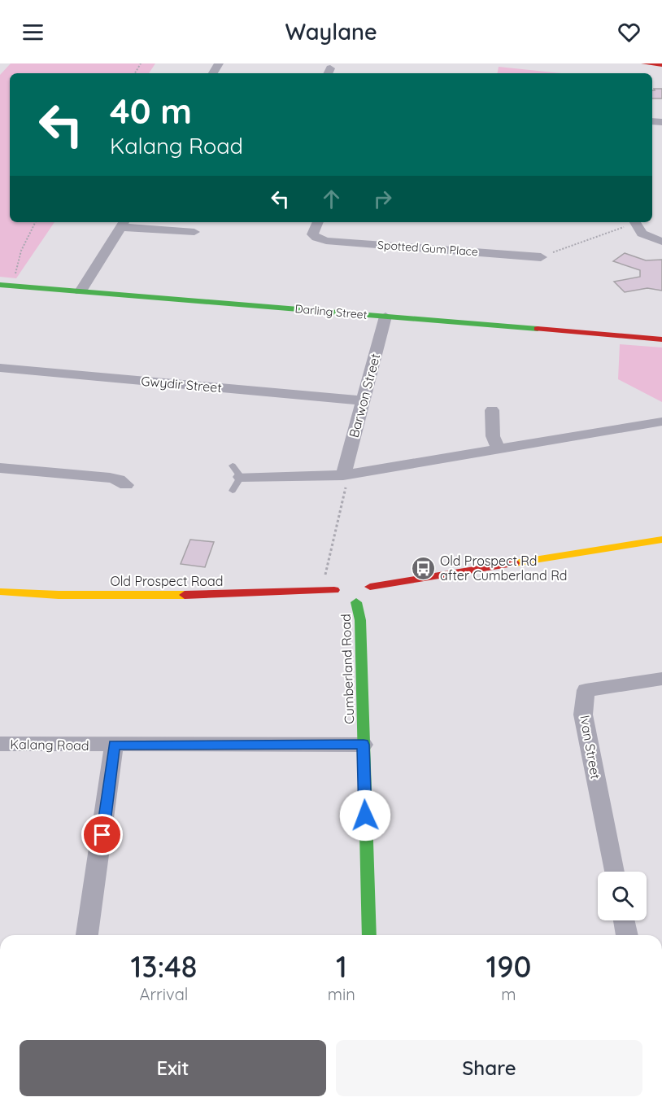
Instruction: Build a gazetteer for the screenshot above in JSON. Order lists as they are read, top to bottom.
{
  "streets": {
    "main road": ["Darling Street", "Old Prospect Road", "Cumberland Road"],
    "street": [
      "Spotted Gum Place",
      "Gwydir Street",
      "Barwon Street",
      "Kalang Road",
      "Ivan Street"
    ]
  },
  "crossings": [
    ["Darling Street", "Barwon Street"],
    ["Gwydir Street", "Barwon Street"],
    ["Old Prospect Road", "Cumberland Road"],
    ["Cumberland Road", "Kalang Road"]
  ],
  "places": {
    "bus stop": ["Old Prospect Rd after Cumberland Rd"]
  },
  "page": {
    "header": "Waylane",
    "turn": ["40 m", "Kalang Road"],
    "eta": [
      "13:48",
      "Arrival",
      "1",
      "min",
      "190",
      "m"
    ],
    "buttons": ["Exit", "Share"]
  }
}
